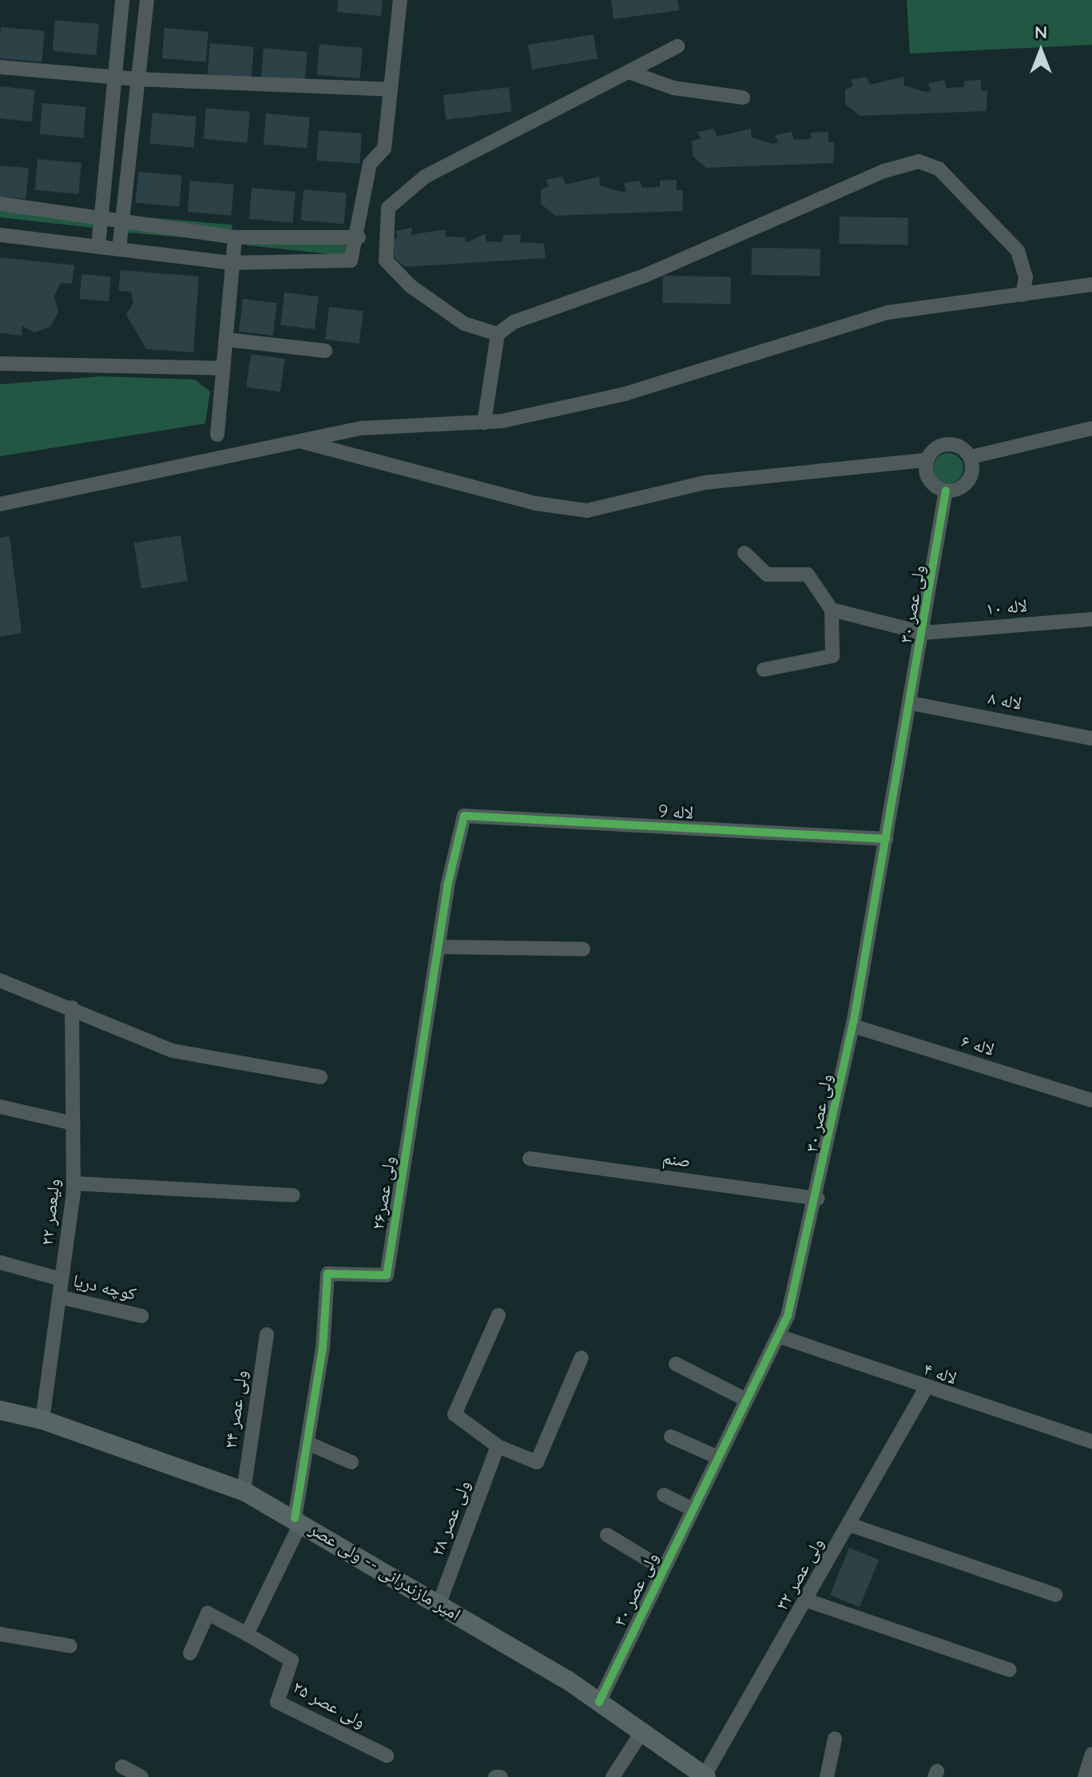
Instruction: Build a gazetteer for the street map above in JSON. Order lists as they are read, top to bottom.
{
  "streets": {
    "main road": ["امیر مازندرانی -- ولی عصر"],
    "street": [
      "ولی عصر ۳۰",
      "لاله ۱۰",
      "لاله ۸",
      "لاله 9",
      "لاله ۶",
      "صنم",
      "ولی عصر۲۶",
      "ولیعصر ۲۲",
      "کوچه دریا",
      "لاله ۴",
      "ولی عصر ۲۴",
      "ولی عصر ۲۸",
      "ولی عصر ۳۲",
      "ولی عصر ۲۵"
    ]
  },
  "crossings": [
    ["ولی عصر ۳۰", "لاله ۱۰"],
    ["ولی عصر ۳۰", "لاله ۸"],
    ["ولی عصر ۳۰", "لاله 9"],
    ["ولی عصر ۳۰", "لاله ۶"],
    ["ولی عصر ۳۰", "صنم"],
    ["ولی عصر ۳۰", "لاله ۴"],
    ["ولی عصر ۳۰", "امیر مازندرانی -- ولی عصر"],
    ["لاله 9", "ولی عصر۲۶"],
    ["ولی عصر۲۶", "امیر مازندرانی -- ولی عصر"],
    ["ولیعصر ۲۲", "کوچه دریا"],
    ["ولیعصر ۲۲", "امیر مازندرانی -- ولی عصر"],
    ["لاله ۴", "ولی عصر ۳۲"],
    ["ولی عصر ۲۴", "امیر مازندرانی -- ولی عصر"],
    ["ولی عصر ۲۸", "امیر مازندرانی -- ولی عصر"],
    ["امیر مازندرانی -- ولی عصر", "ولی عصر ۳۲"]
  ],
  "north": "top"
}
